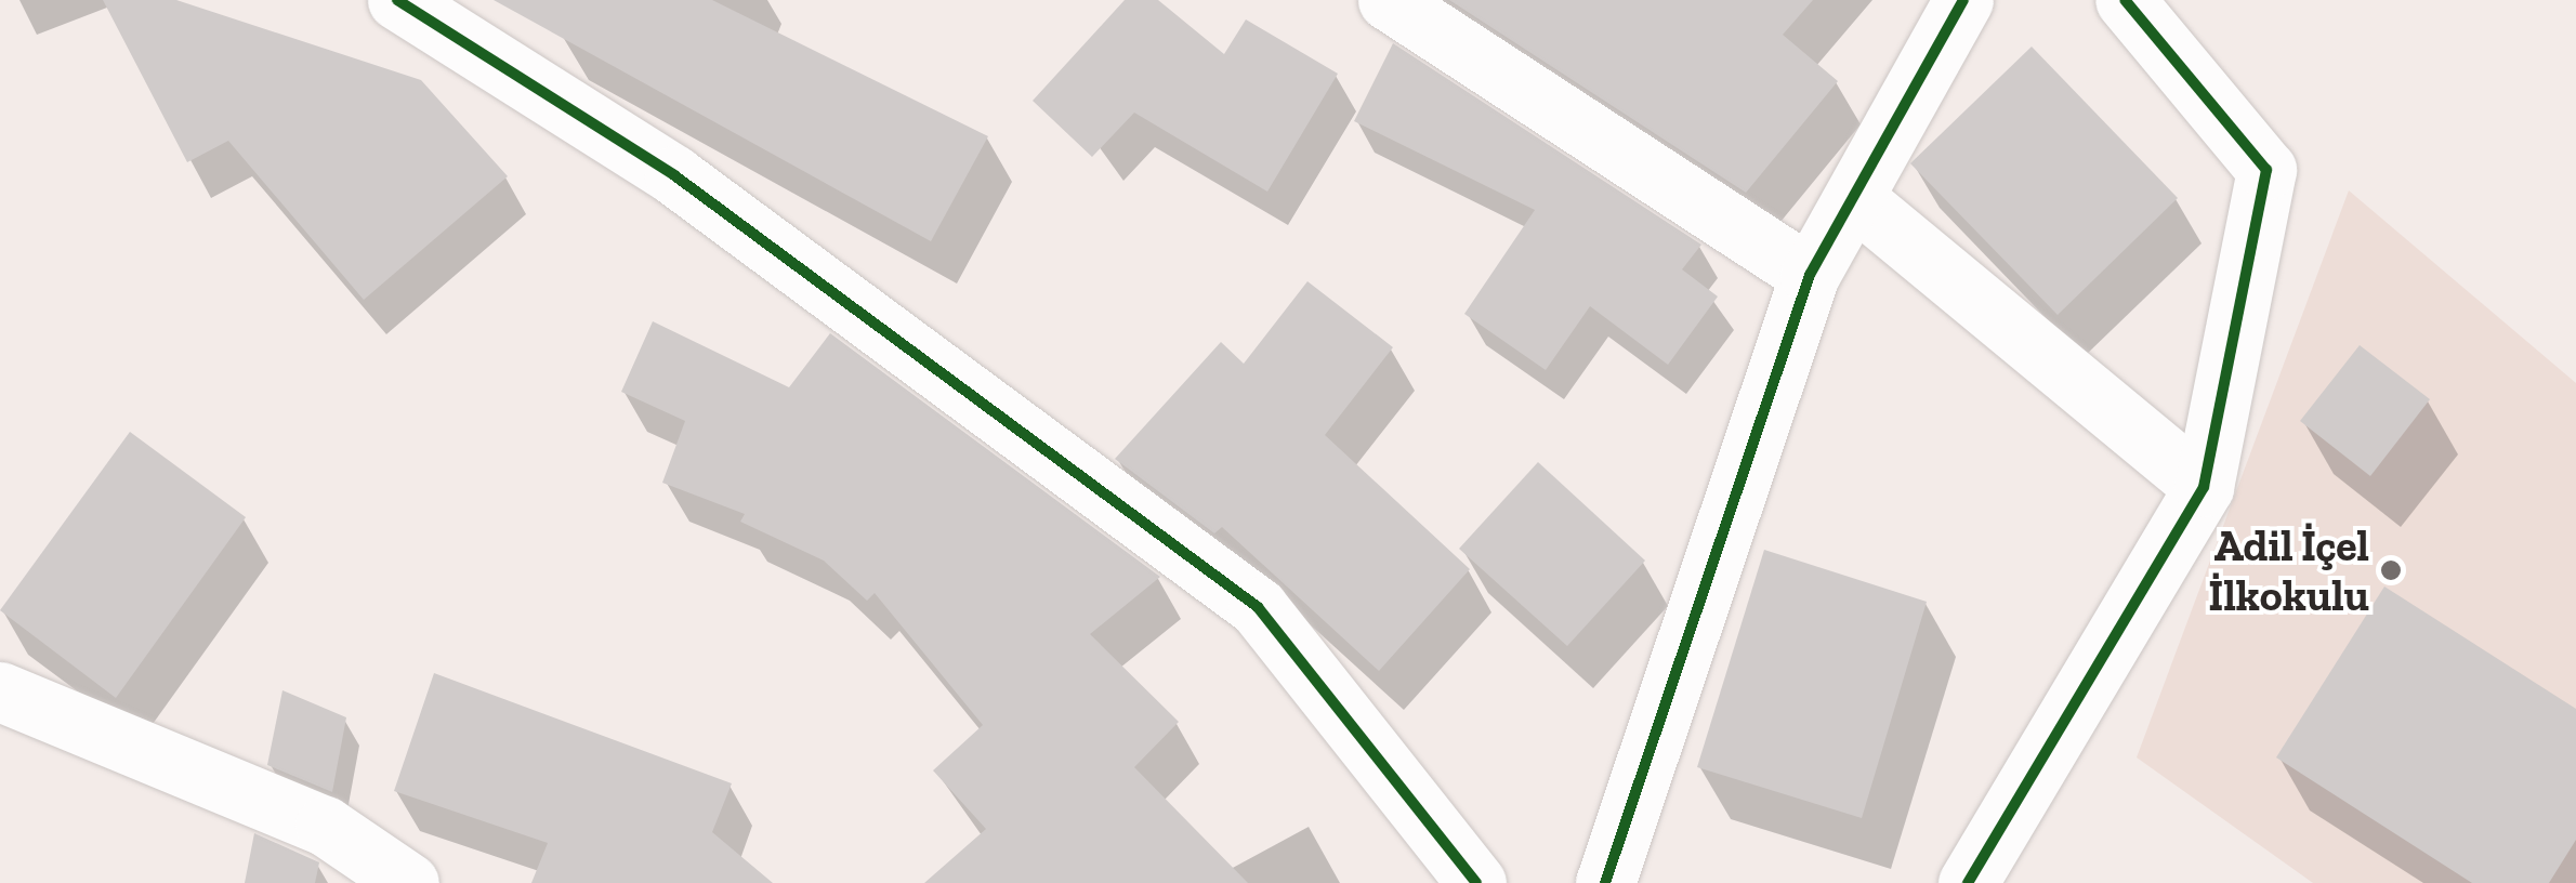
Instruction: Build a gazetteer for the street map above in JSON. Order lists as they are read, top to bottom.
{
  "places": ["Adil İçel İlkokulu"]
}
